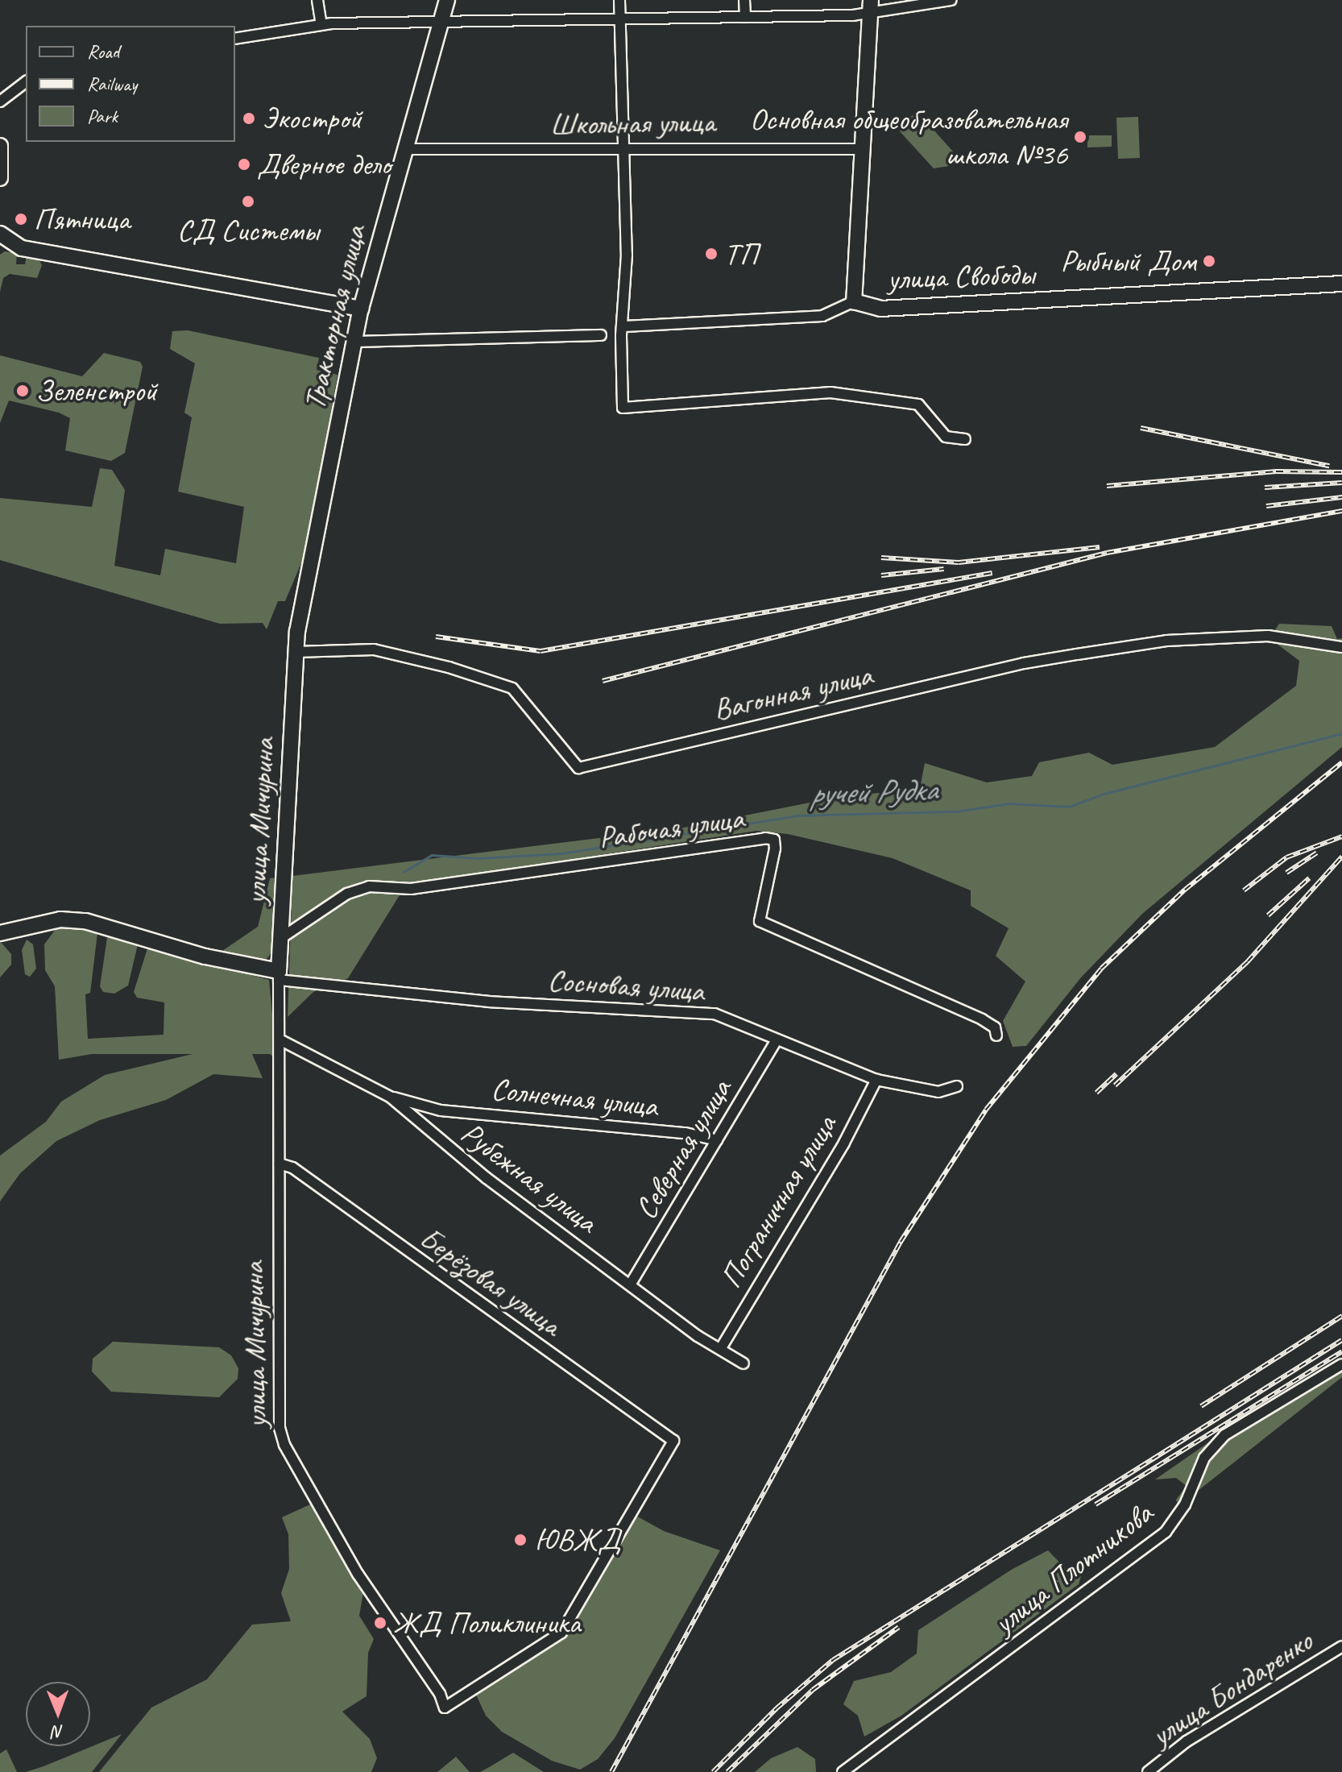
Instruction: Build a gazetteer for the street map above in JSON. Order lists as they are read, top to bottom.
{
  "streets": {
    "main road": ["улица Свободы", "Тракторная улица", "улица Мичурина"],
    "street": [
      "Школьная улица",
      "Вагонная улица",
      "Рабочая улица",
      "Сосновая улица",
      "Солнечная улица",
      "Северная улица",
      "Рубежная улица",
      "Пограничная улица",
      "Берёзовая улица",
      "улица Плотникова",
      "улица Бондаренко"
    ]
  },
  "crossings": [
    ["Школьная улица", "Тракторная улица"],
    ["Тракторная улица", "Вагонная улица"],
    ["Тракторная улица", "улица Мичурина"],
    ["Вагонная улица", "улица Мичурина"],
    ["улица Мичурина", "Рабочая улица"],
    ["улица Мичурина", "Сосновая улица"],
    ["улица Мичурина", "Рубежная улица"],
    ["улица Мичурина", "Берёзовая улица"],
    ["Сосновая улица", "Северная улица"],
    ["Сосновая улица", "Пограничная улица"],
    ["Солнечная улица", "Северная улица"],
    ["Солнечная улица", "Рубежная улица"],
    ["Северная улица", "Рубежная улица"],
    ["Рубежная улица", "Пограничная улица"]
  ],
  "water": ["ручей Рудка"],
  "places": [
    "Экострой",
    "Основная общеобразовательная школа №36",
    "Дверное дело",
    "СД Системы",
    "Пятница",
    "ТП",
    "Рыбный Дом",
    "Зеленстрой",
    "ЮВЖД",
    "ЖД Поликлиника"
  ],
  "legend": ["Road", "Railway", "Park"],
  "north": "bottom"
}
